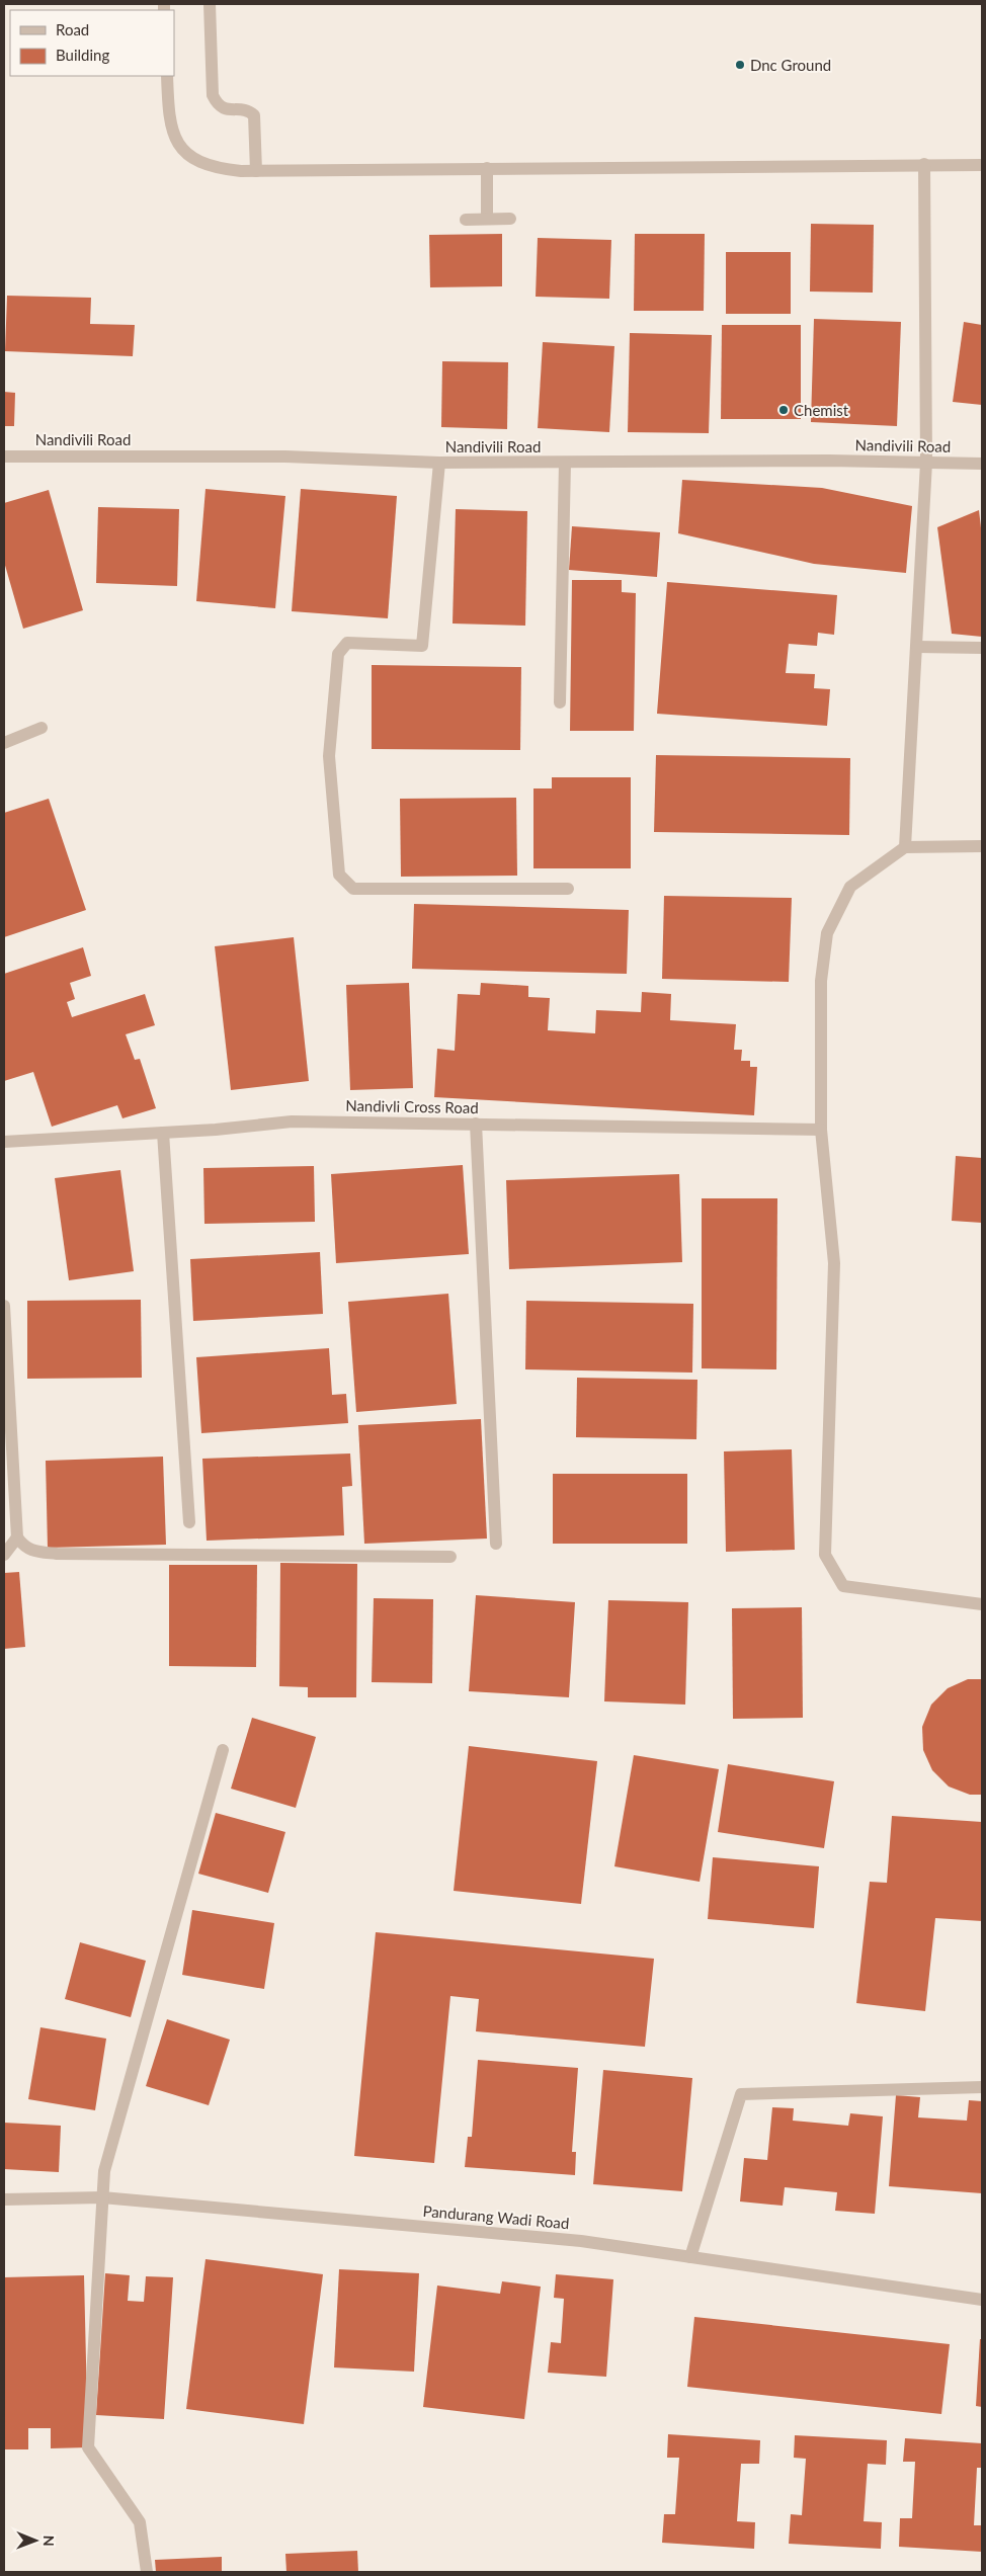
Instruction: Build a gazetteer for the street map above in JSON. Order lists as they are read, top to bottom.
{
  "streets": {
    "street": ["Nandivili Road", "Nandivli Cross Road", "Pandurang Wadi Road"]
  },
  "places": ["Dnc Ground", "Chemist"],
  "legend": ["Road", "Building"],
  "north": "right"
}
